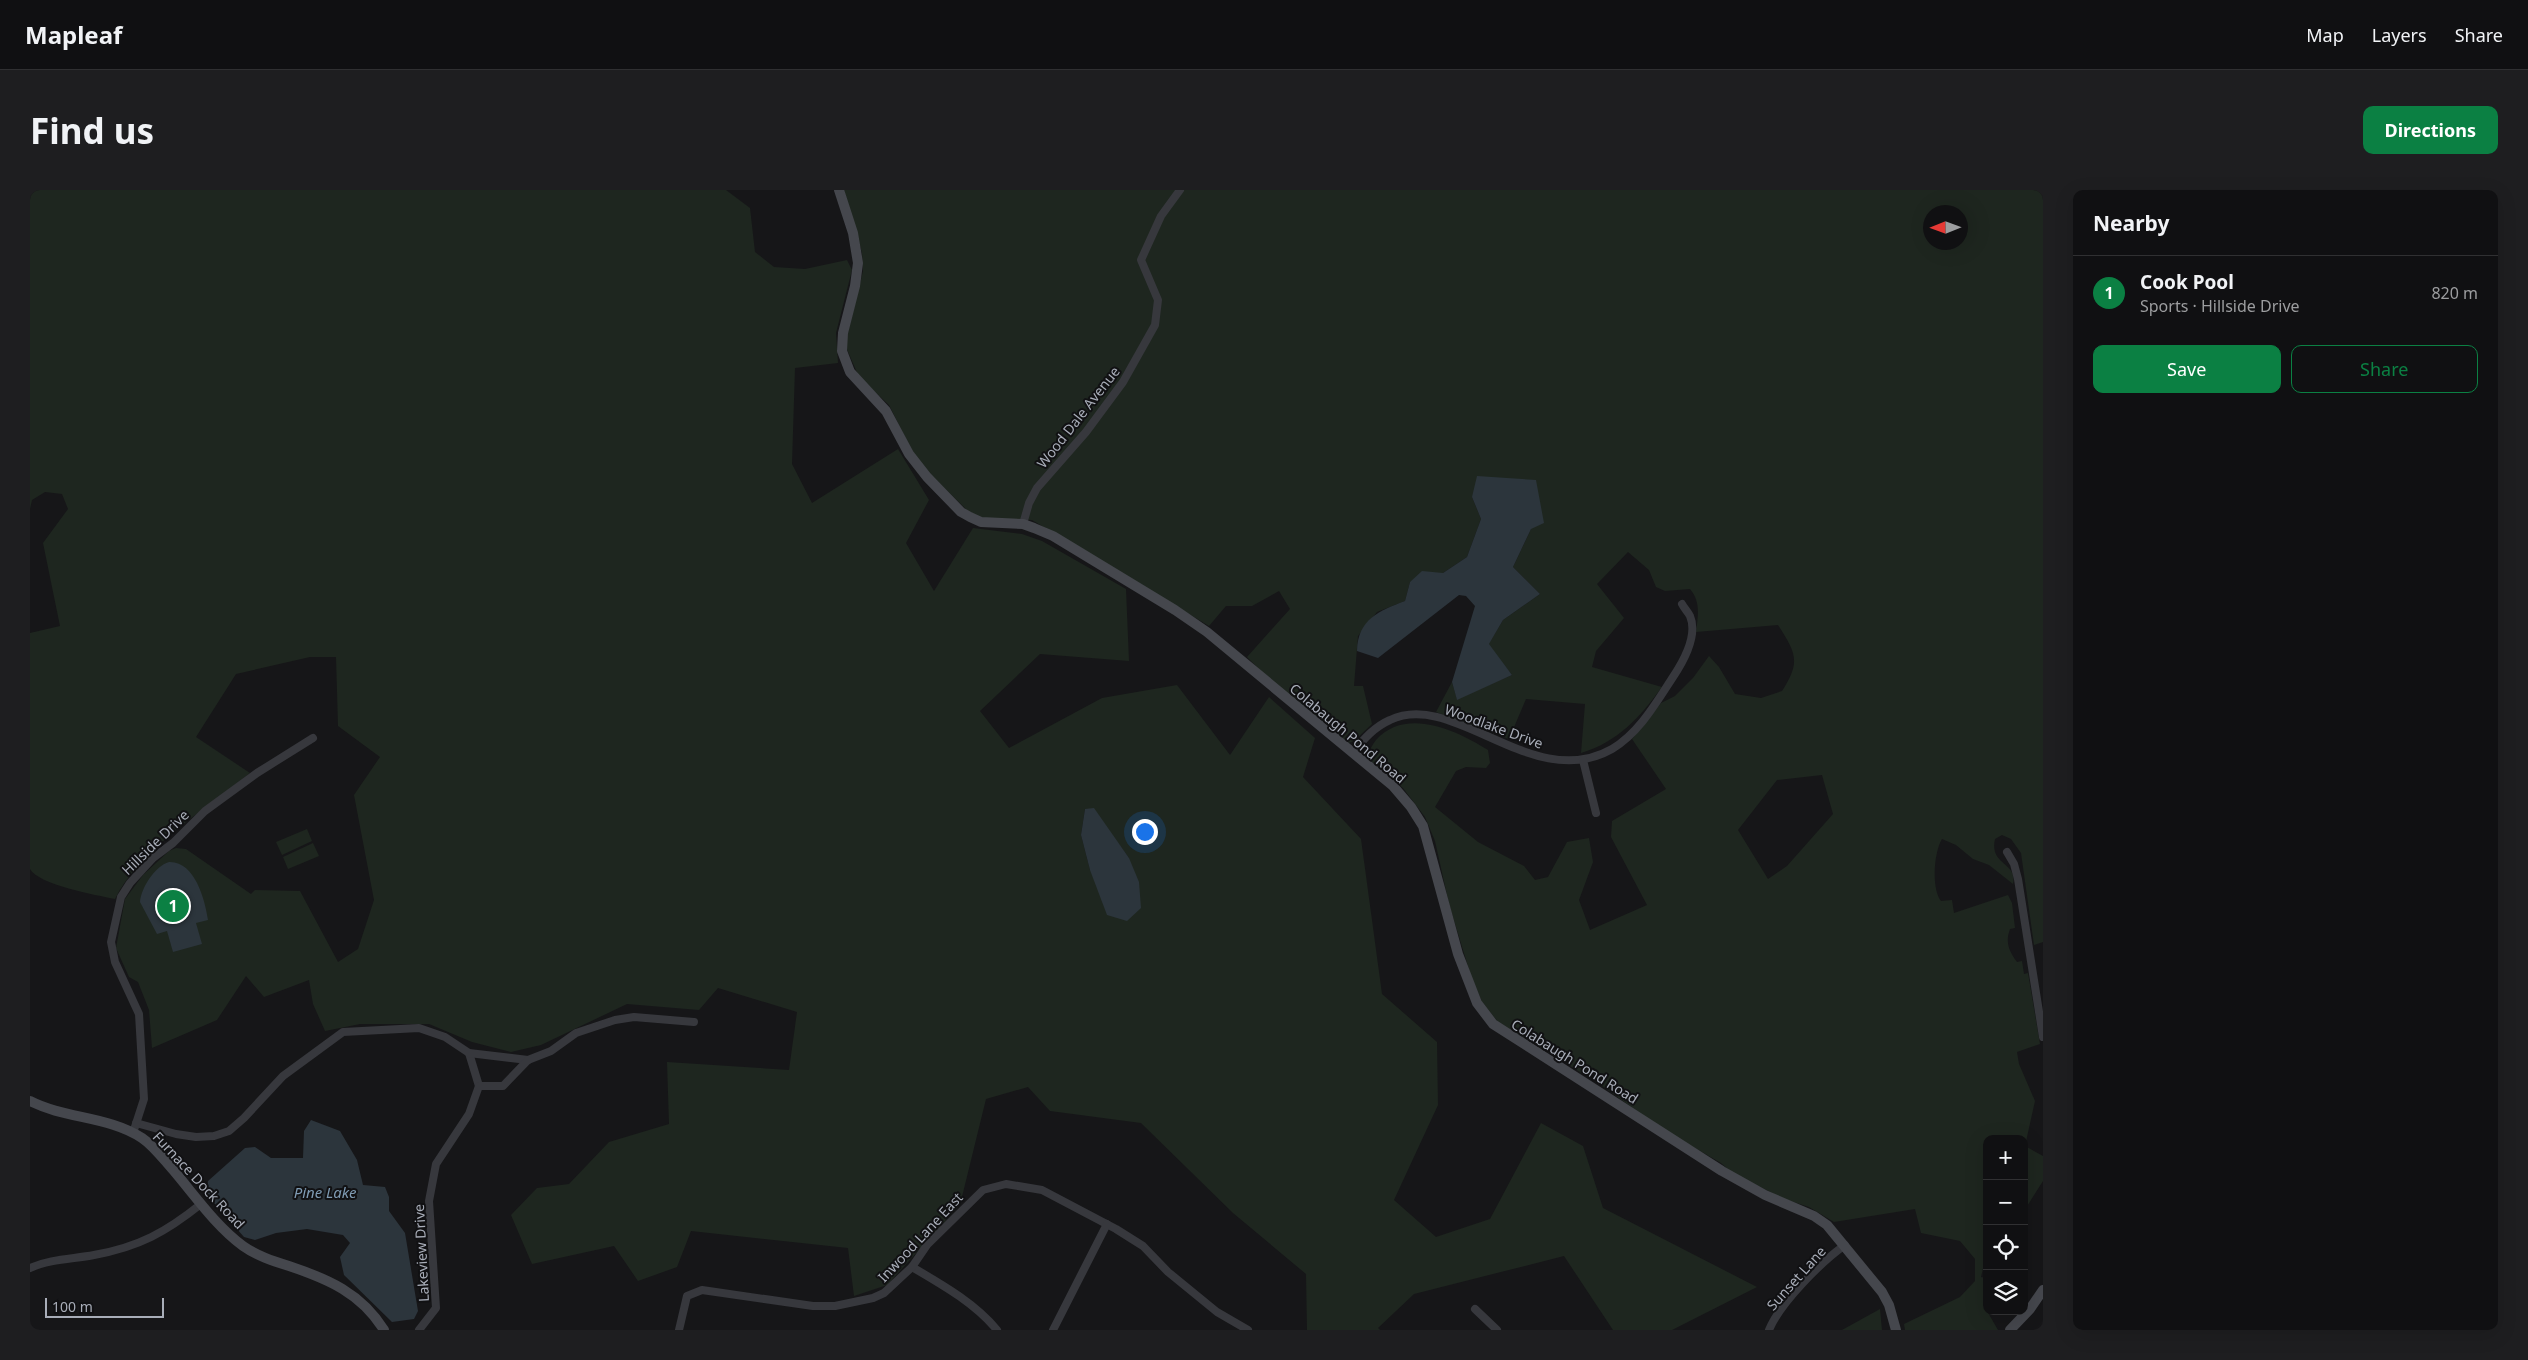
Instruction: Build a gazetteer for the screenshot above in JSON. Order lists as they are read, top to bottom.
{
  "streets": {
    "street": [
      "Wood Dale Avenue",
      "Woodlake Drive",
      "Colabaugh Pond Road",
      "Hillside Drive",
      "Furnace Dock Road",
      "Inwood Lane East",
      "Lakeview Drive",
      "Sunset Lane"
    ]
  },
  "crossings": [
    ["Wood Dale Avenue", "Colabaugh Pond Road"],
    ["Woodlake Drive", "Colabaugh Pond Road"],
    ["Colabaugh Pond Road", "Sunset Lane"],
    ["Hillside Drive", "Furnace Dock Road"]
  ],
  "water": ["Pine Lake"],
  "scale_bar": "100 m",
  "north": "left",
  "page": {
    "header": "Mapleaf",
    "nav": ["Map", "Layers", "Share"],
    "buttons": [
      "Directions",
      ["Save", "Share"]
    ],
    "title": "Find us",
    "heading": "Nearby",
    "list": [
      {
        "mark": "1",
        "name": "Cook Pool",
        "note": "Sports · Hillside Drive",
        "value": "820 m"
      }
    ],
    "pins": "1",
    "map_buttons": ["+", "−"],
    "scale": "100 m"
  }
}
